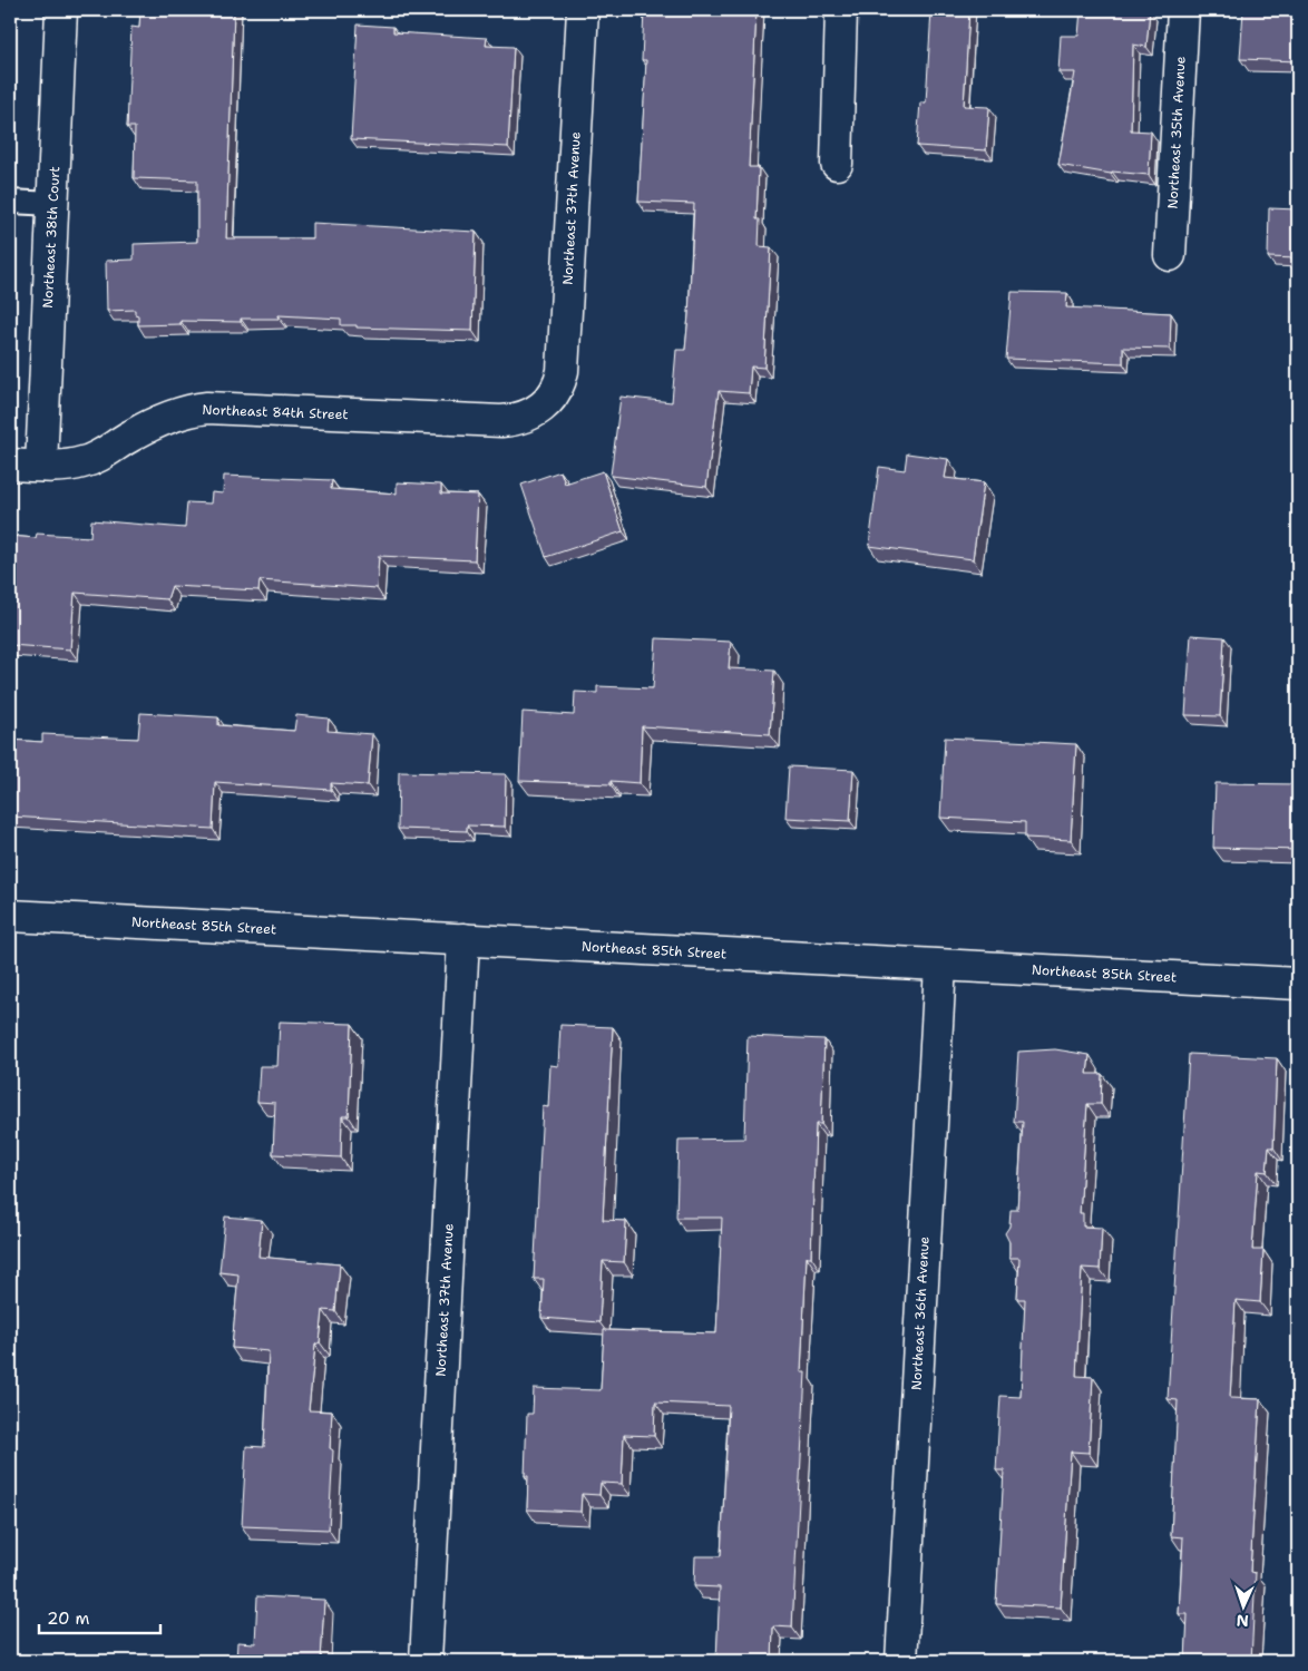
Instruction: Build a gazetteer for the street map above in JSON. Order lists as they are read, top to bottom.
{
  "streets": {
    "street": [
      "Northeast 35th Avenue",
      "Northeast 37th Avenue",
      "Northeast 38th Court",
      "Northeast 84th Street",
      "Northeast 85th Street",
      "Northeast 36th Avenue"
    ]
  },
  "crossings": [
    ["Northeast 37th Avenue", "Northeast 84th Street"],
    ["Northeast 37th Avenue", "Northeast 85th Street"],
    ["Northeast 38th Court", "Northeast 84th Street"],
    ["Northeast 85th Street", "Northeast 36th Avenue"]
  ],
  "scale_bar": "20 m",
  "north": "bottom"
}
